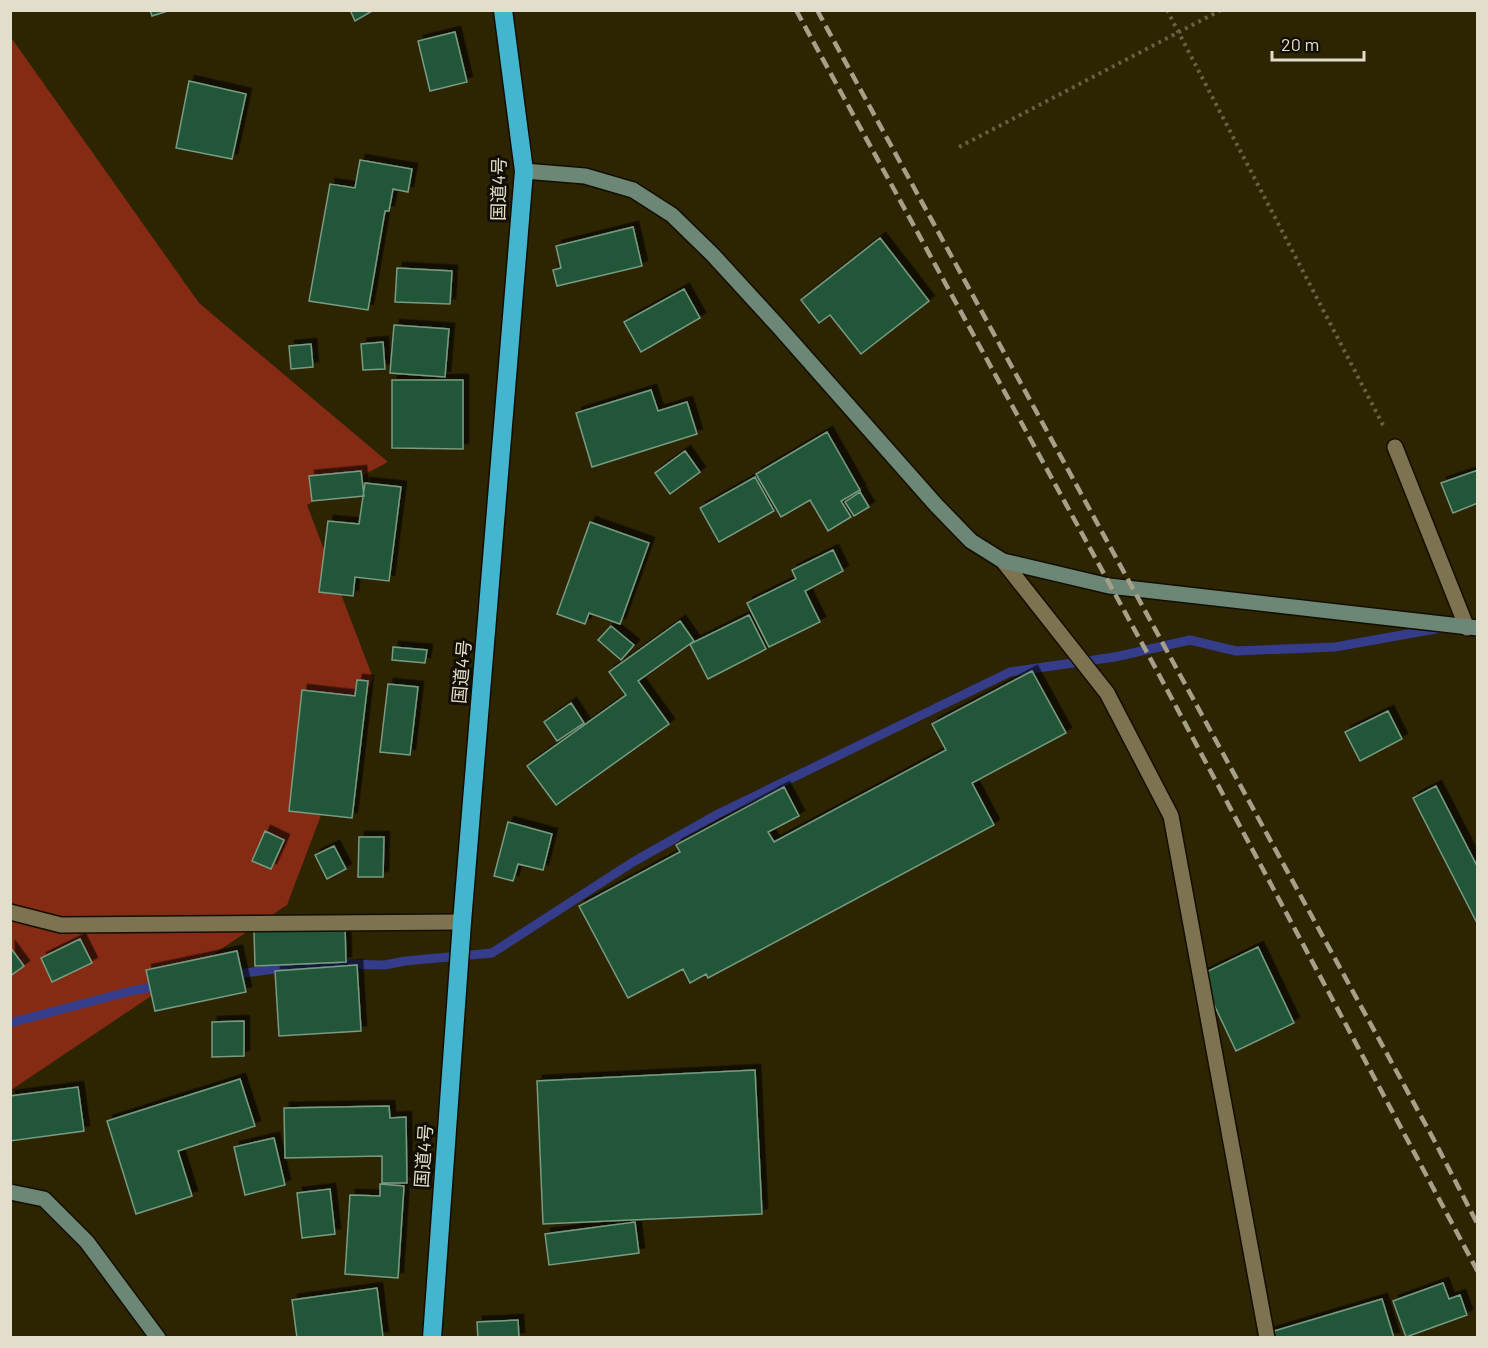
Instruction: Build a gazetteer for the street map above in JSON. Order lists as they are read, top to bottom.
{
  "streets": {
    "highway": ["国道4号"]
  },
  "scale_bar": "20 m"
}
